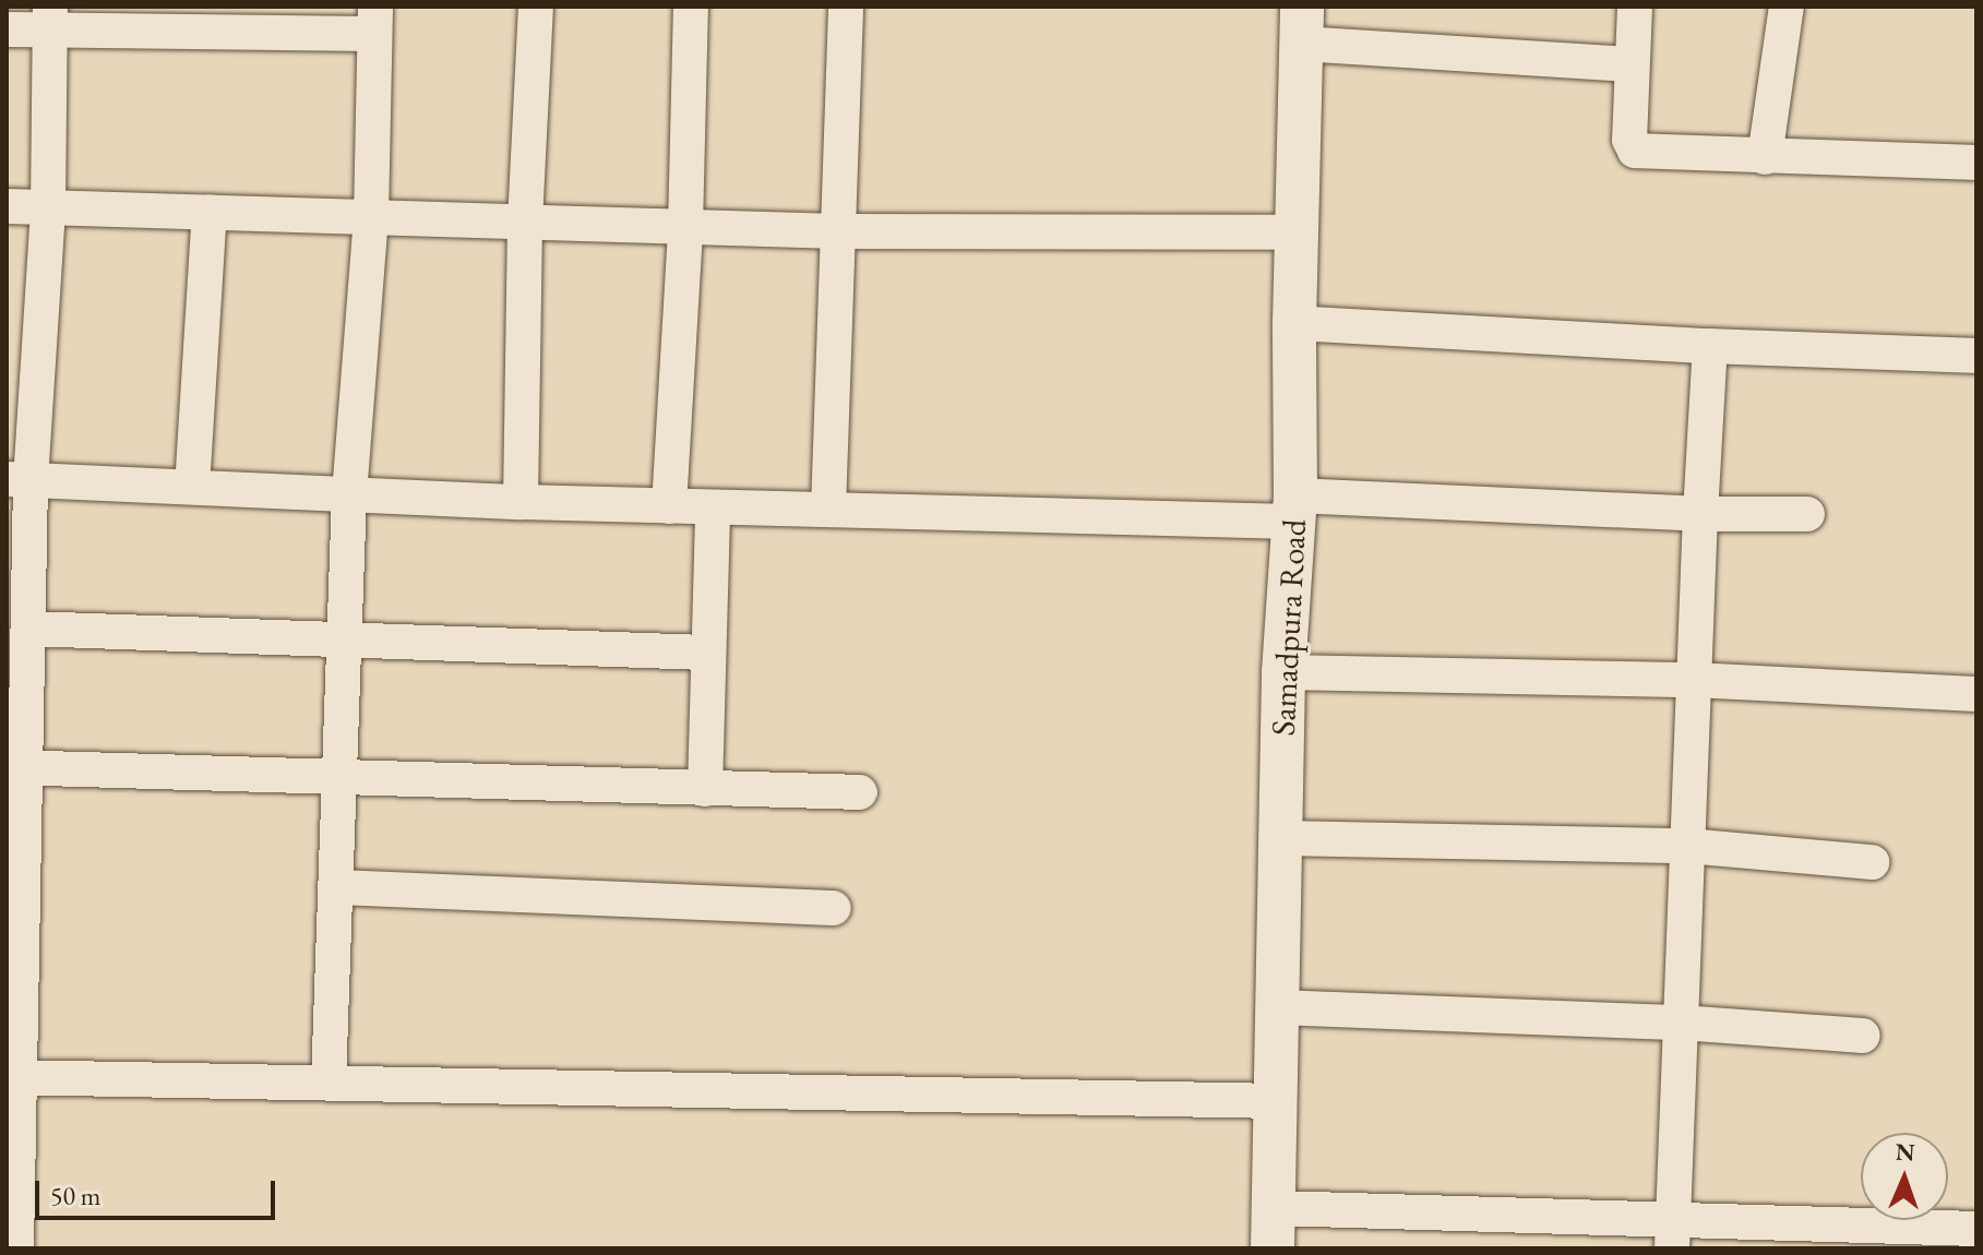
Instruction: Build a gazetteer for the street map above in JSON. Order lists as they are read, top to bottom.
{
  "streets": {
    "street": ["Samadpura Road"]
  },
  "scale_bar": "50 m",
  "north": "top"
}
